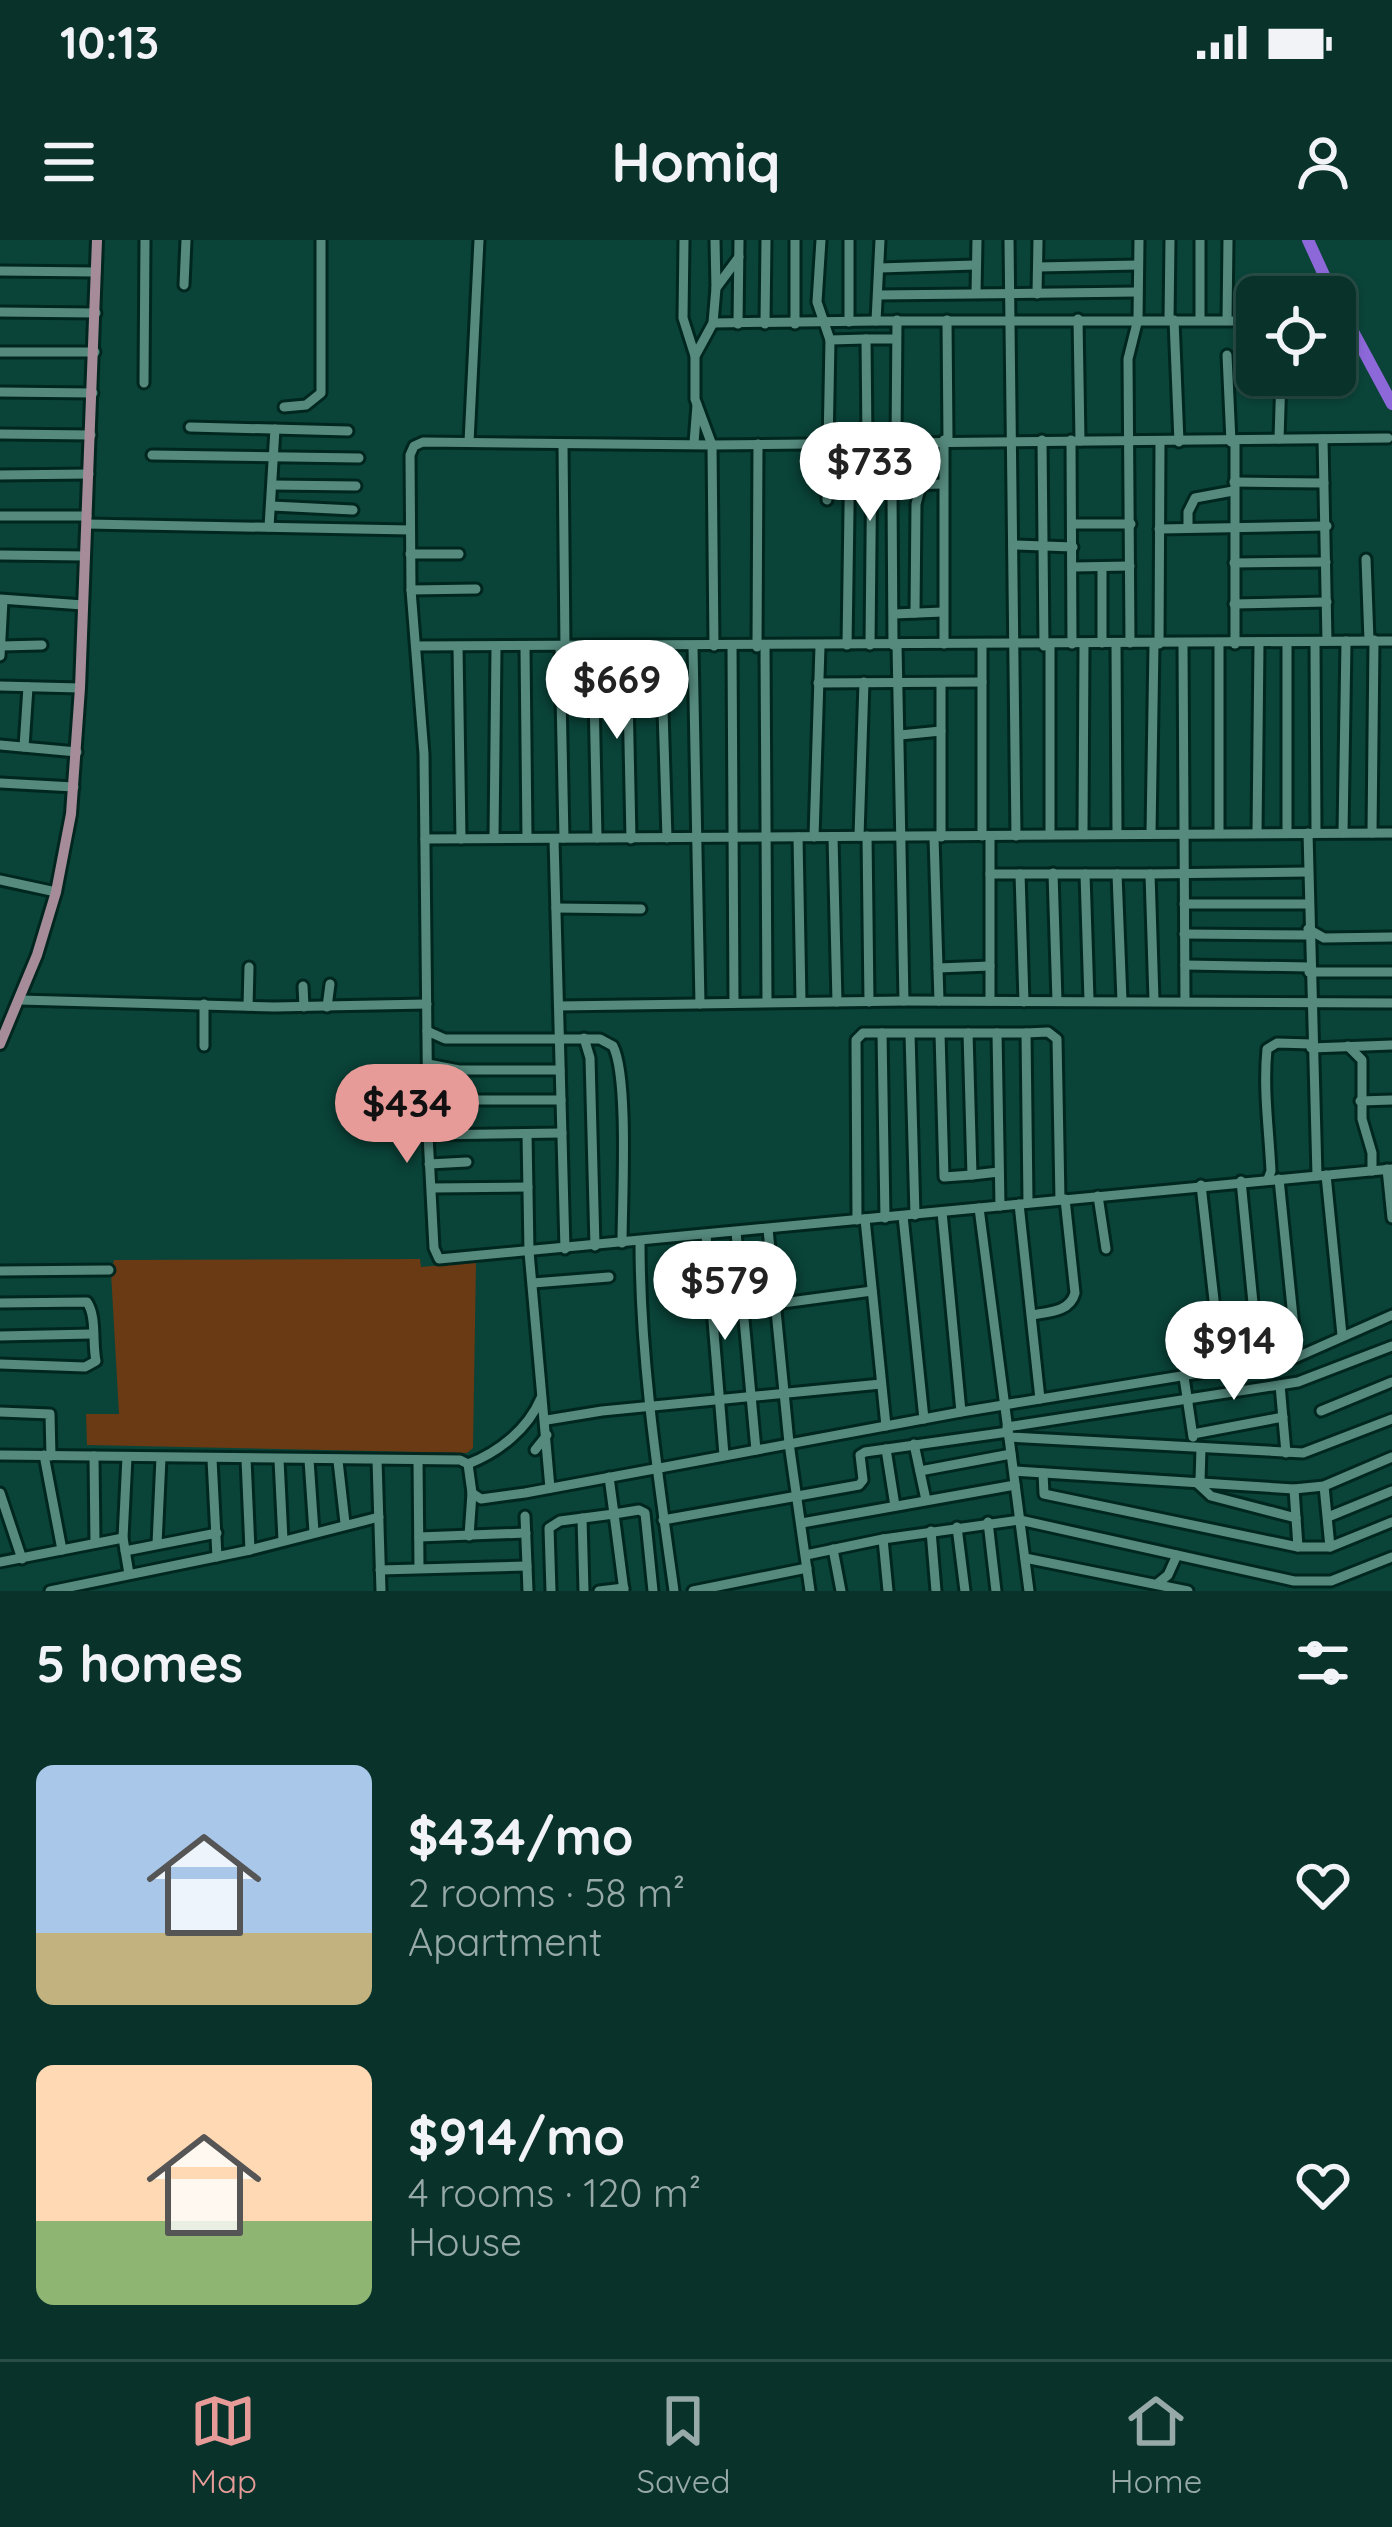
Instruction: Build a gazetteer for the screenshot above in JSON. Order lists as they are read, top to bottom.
{
  "page": {
    "status": "10:13",
    "header": "Homiq",
    "price": [
      "$733",
      "$669",
      "$434",
      "$579",
      "$914"
    ],
    "heading": "5 homes",
    "list": [
      {
        "name": "$434/mo",
        "note": "2 rooms · 58 m² · Apartment"
      },
      {
        "name": "$914/mo",
        "note": "4 rooms · 120 m² · House"
      }
    ],
    "tabs": ["Map", "Saved", "Home"]
  }
}
